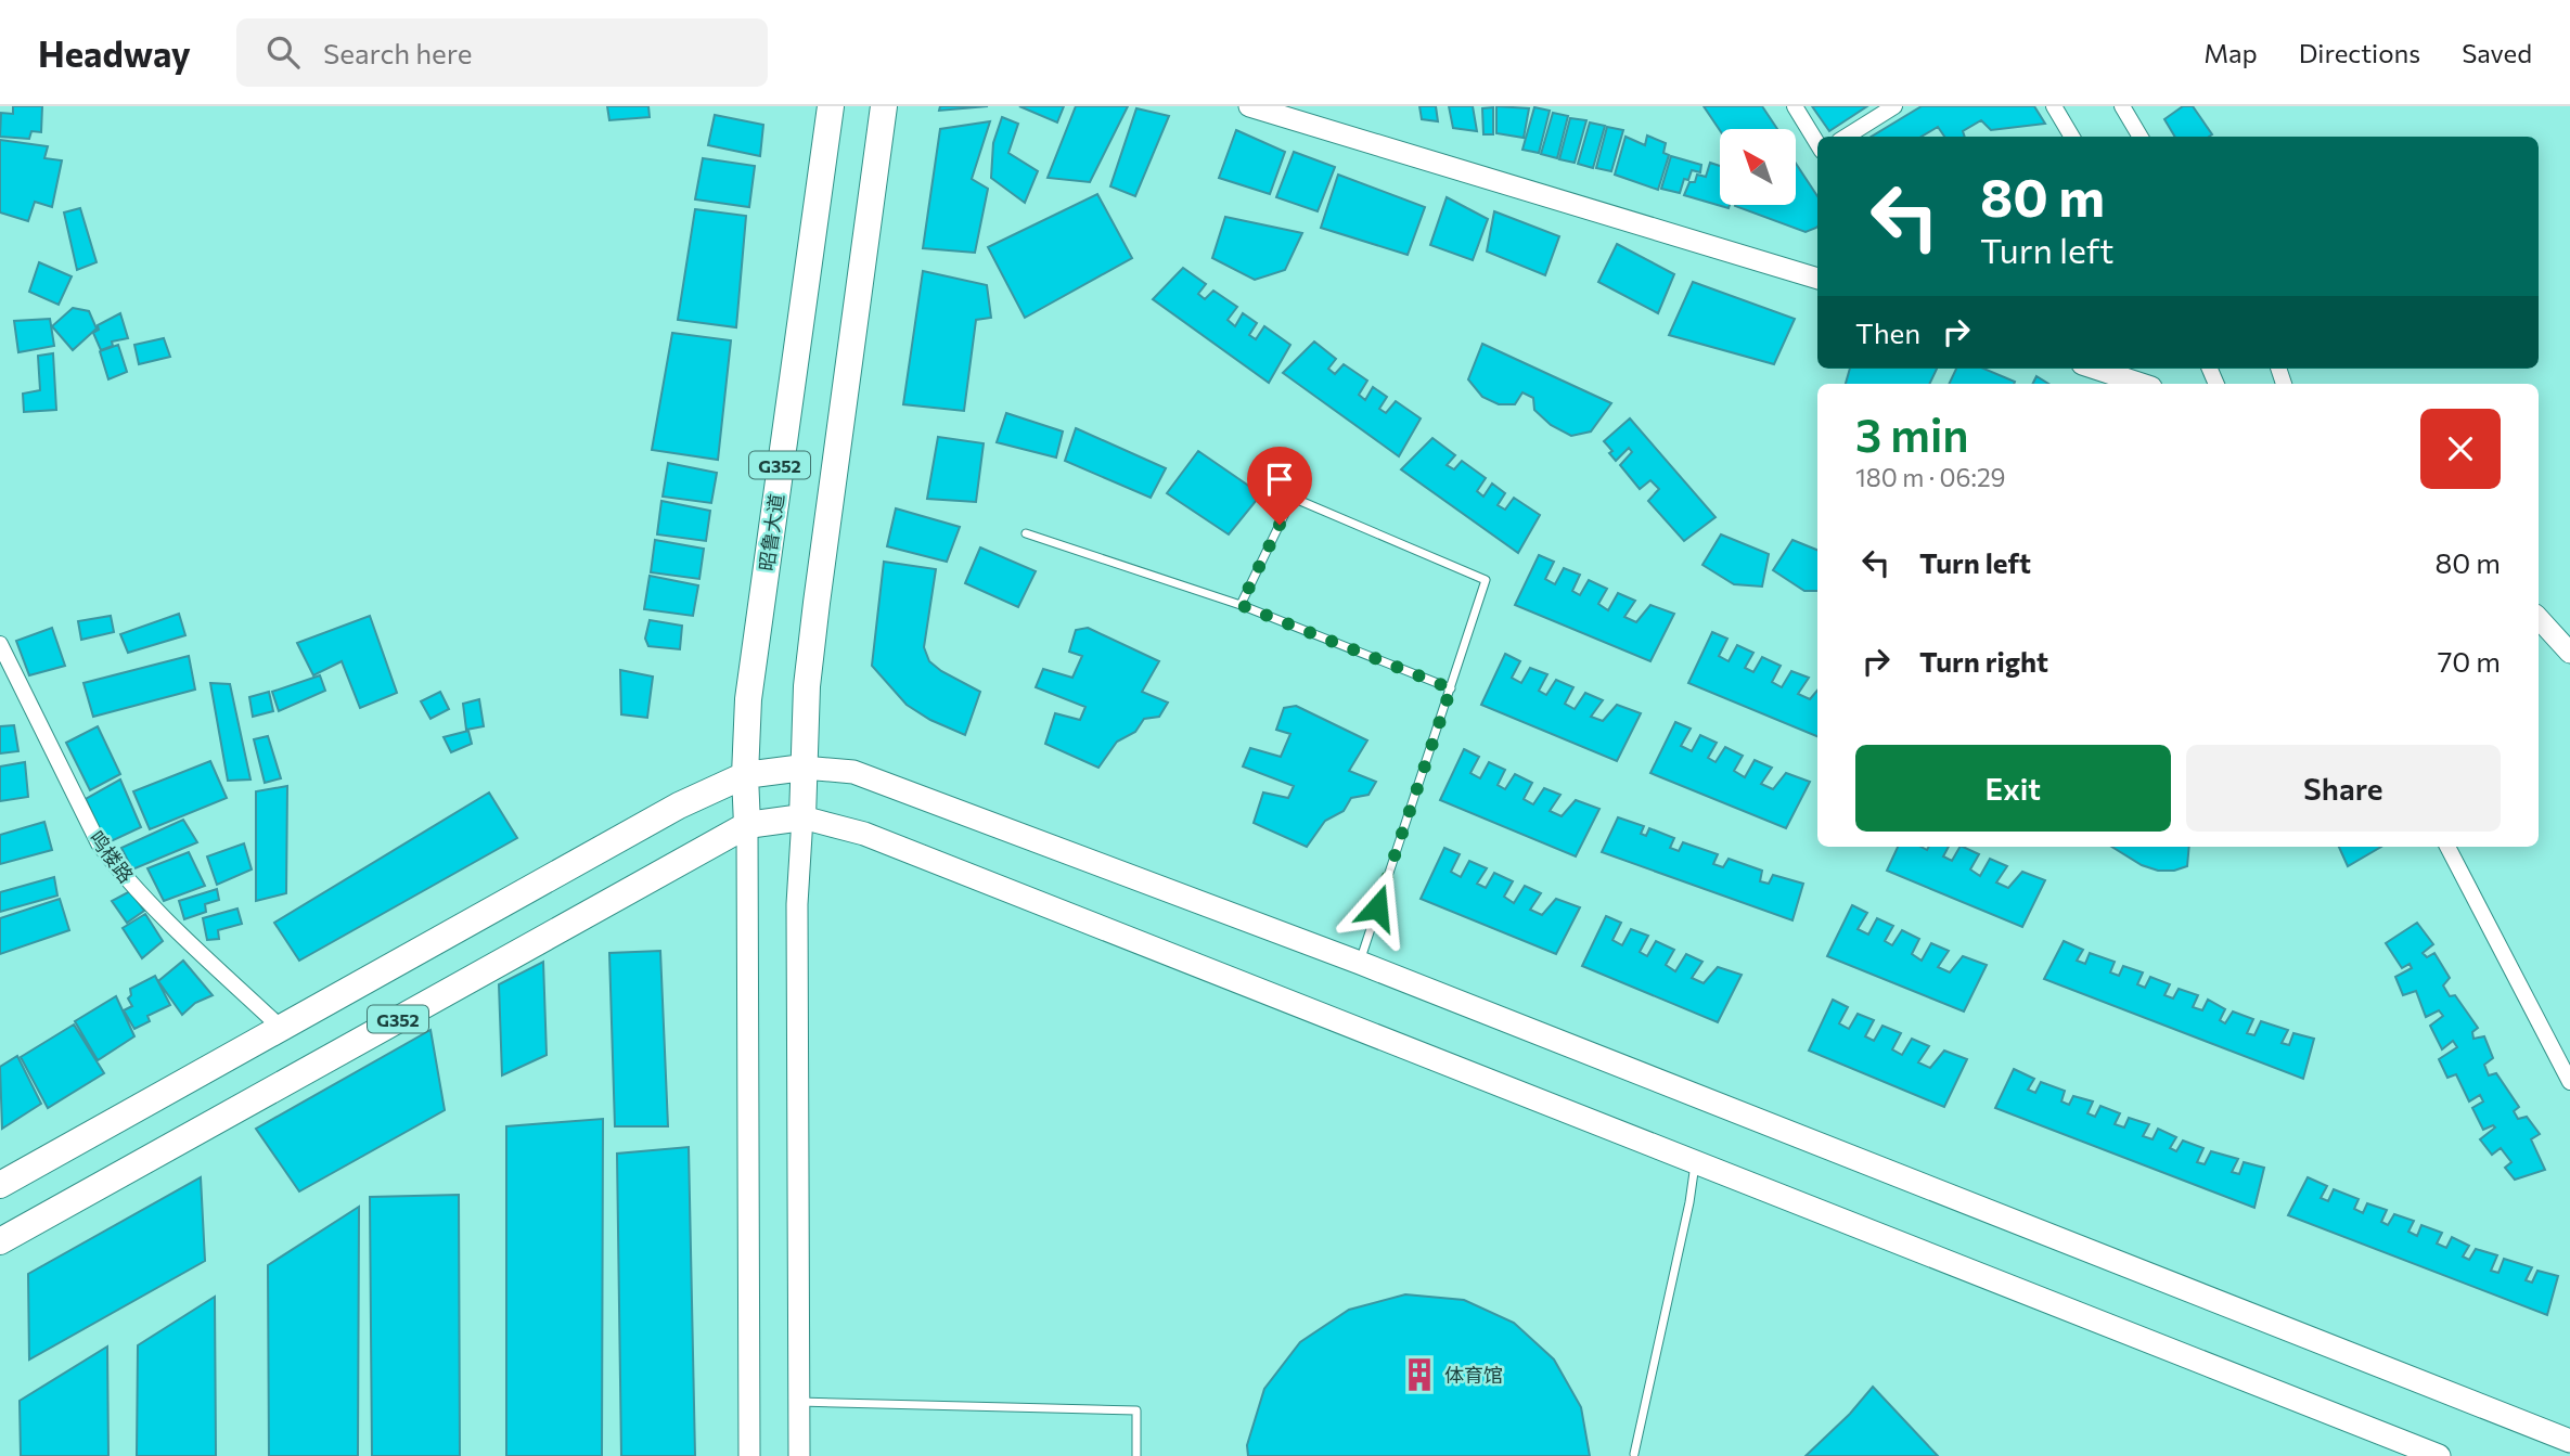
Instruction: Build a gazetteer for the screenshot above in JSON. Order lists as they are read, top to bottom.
{
  "streets": {
    "highway": ["G352", "昭鲁大道"],
    "street": ["鸣楼路"]
  },
  "crossings": [
    ["G352", "昭鲁大道"],
    ["G352", "鸣楼路"]
  ],
  "places": {
    "building": ["体育馆"]
  },
  "north": "top left",
  "page": {
    "header": "Headway",
    "search": "Search here",
    "nav": ["Map", "Directions", "Saved"],
    "turn": ["80 m", "Turn left"],
    "then": "Then",
    "heading": ["3 min", "180 m · 06:29"],
    "list": [
      {
        "name": "Turn left",
        "value": "80 m"
      },
      {
        "name": "Turn right",
        "value": "70 m"
      }
    ],
    "buttons": ["Exit", "Share"]
  }
}
